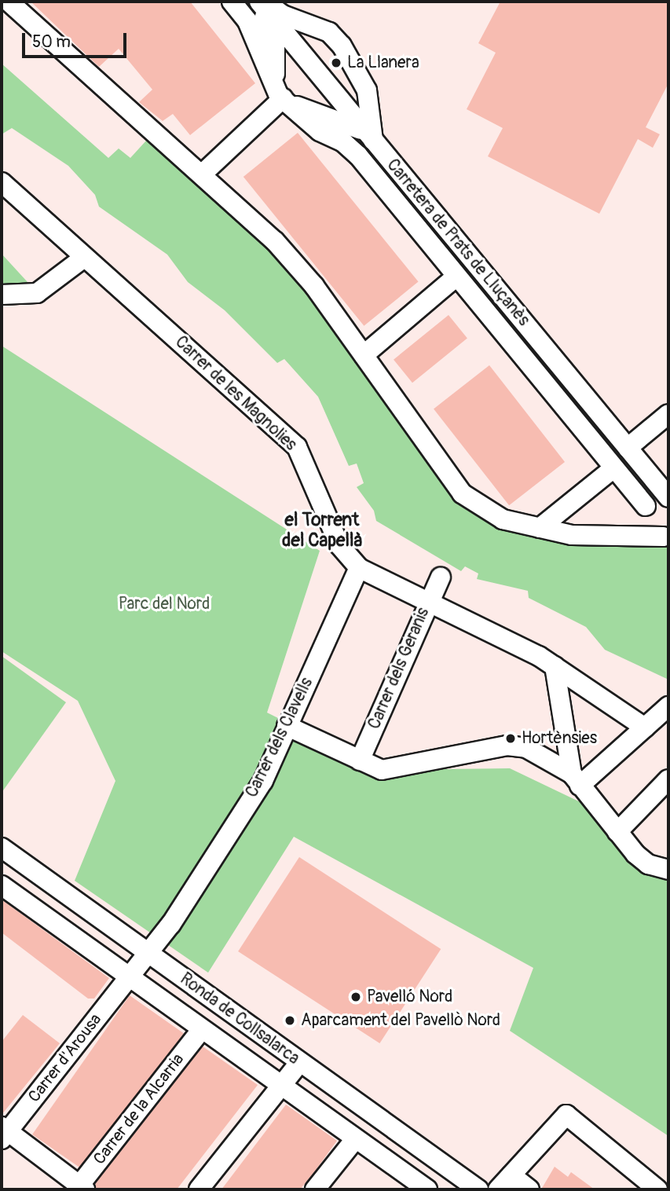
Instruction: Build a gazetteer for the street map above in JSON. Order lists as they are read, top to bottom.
{
  "streets": {
    "street": [
      "Carretera de Prats de Lluçanès",
      "Carrer de les Magnolies",
      "Carrer dels Geranis",
      "Carrer dels Clavells",
      "Ronda de Collsalarca",
      "Carrer d'Arousa",
      "Carrer de la Alcarria"
    ]
  },
  "crossings": [
    ["Carrer de les Magnolies", "Carrer dels Geranis"],
    ["Carrer de les Magnolies", "Carrer dels Clavells"],
    ["Carrer dels Clavells", "Ronda de Collsalarca"],
    ["Carrer dels Clavells", "Carrer d'Arousa"],
    ["Ronda de Collsalarca", "Carrer d'Arousa"],
    ["Ronda de Collsalarca", "Carrer de la Alcarria"]
  ],
  "districts": ["el Torrent del Capellà"],
  "parks": ["Parc del Nord"],
  "places": [
    "La Llanera",
    "Hortènsies",
    "Pavelló Nord",
    "Aparcament del Pavellò Nord"
  ],
  "scale_bar": "50 m"
}
